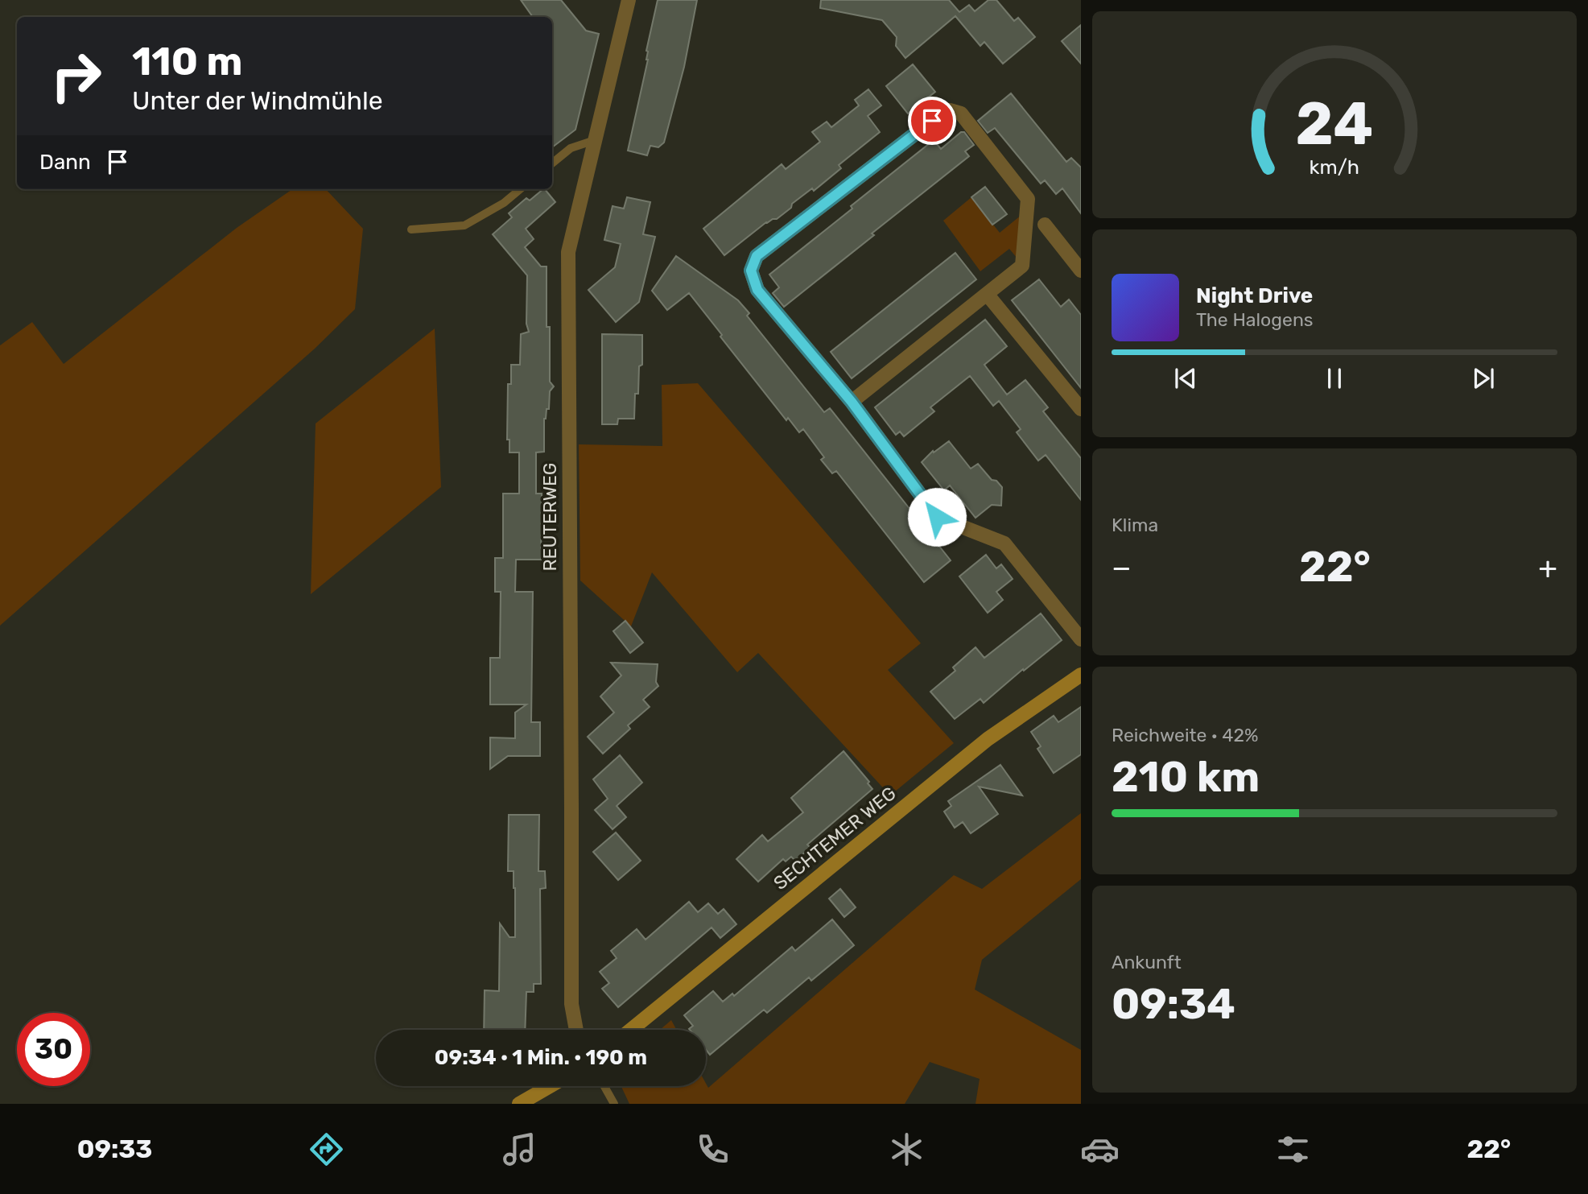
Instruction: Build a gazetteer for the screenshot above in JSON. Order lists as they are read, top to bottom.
{
  "streets": {
    "street": ["REUTERWEG", "SECHTEMER WEG"]
  },
  "page": {
    "turn": ["110 m", "Unter der Windmühle"],
    "then": "Dann",
    "song": ["Night Drive", "The Halogens"],
    "tile": [
      "Klima",
      ["Reichweite · 42%", "210 km"],
      ["Ankunft", "09:34"]
    ],
    "heat": ["−", "22°", "+"],
    "limit": "30",
    "trip": "09:34 · 1 Min. · 190 m",
    "tabs": ["09:33", "22°"],
    "gauge": ["24", "km/h"]
  }
}
